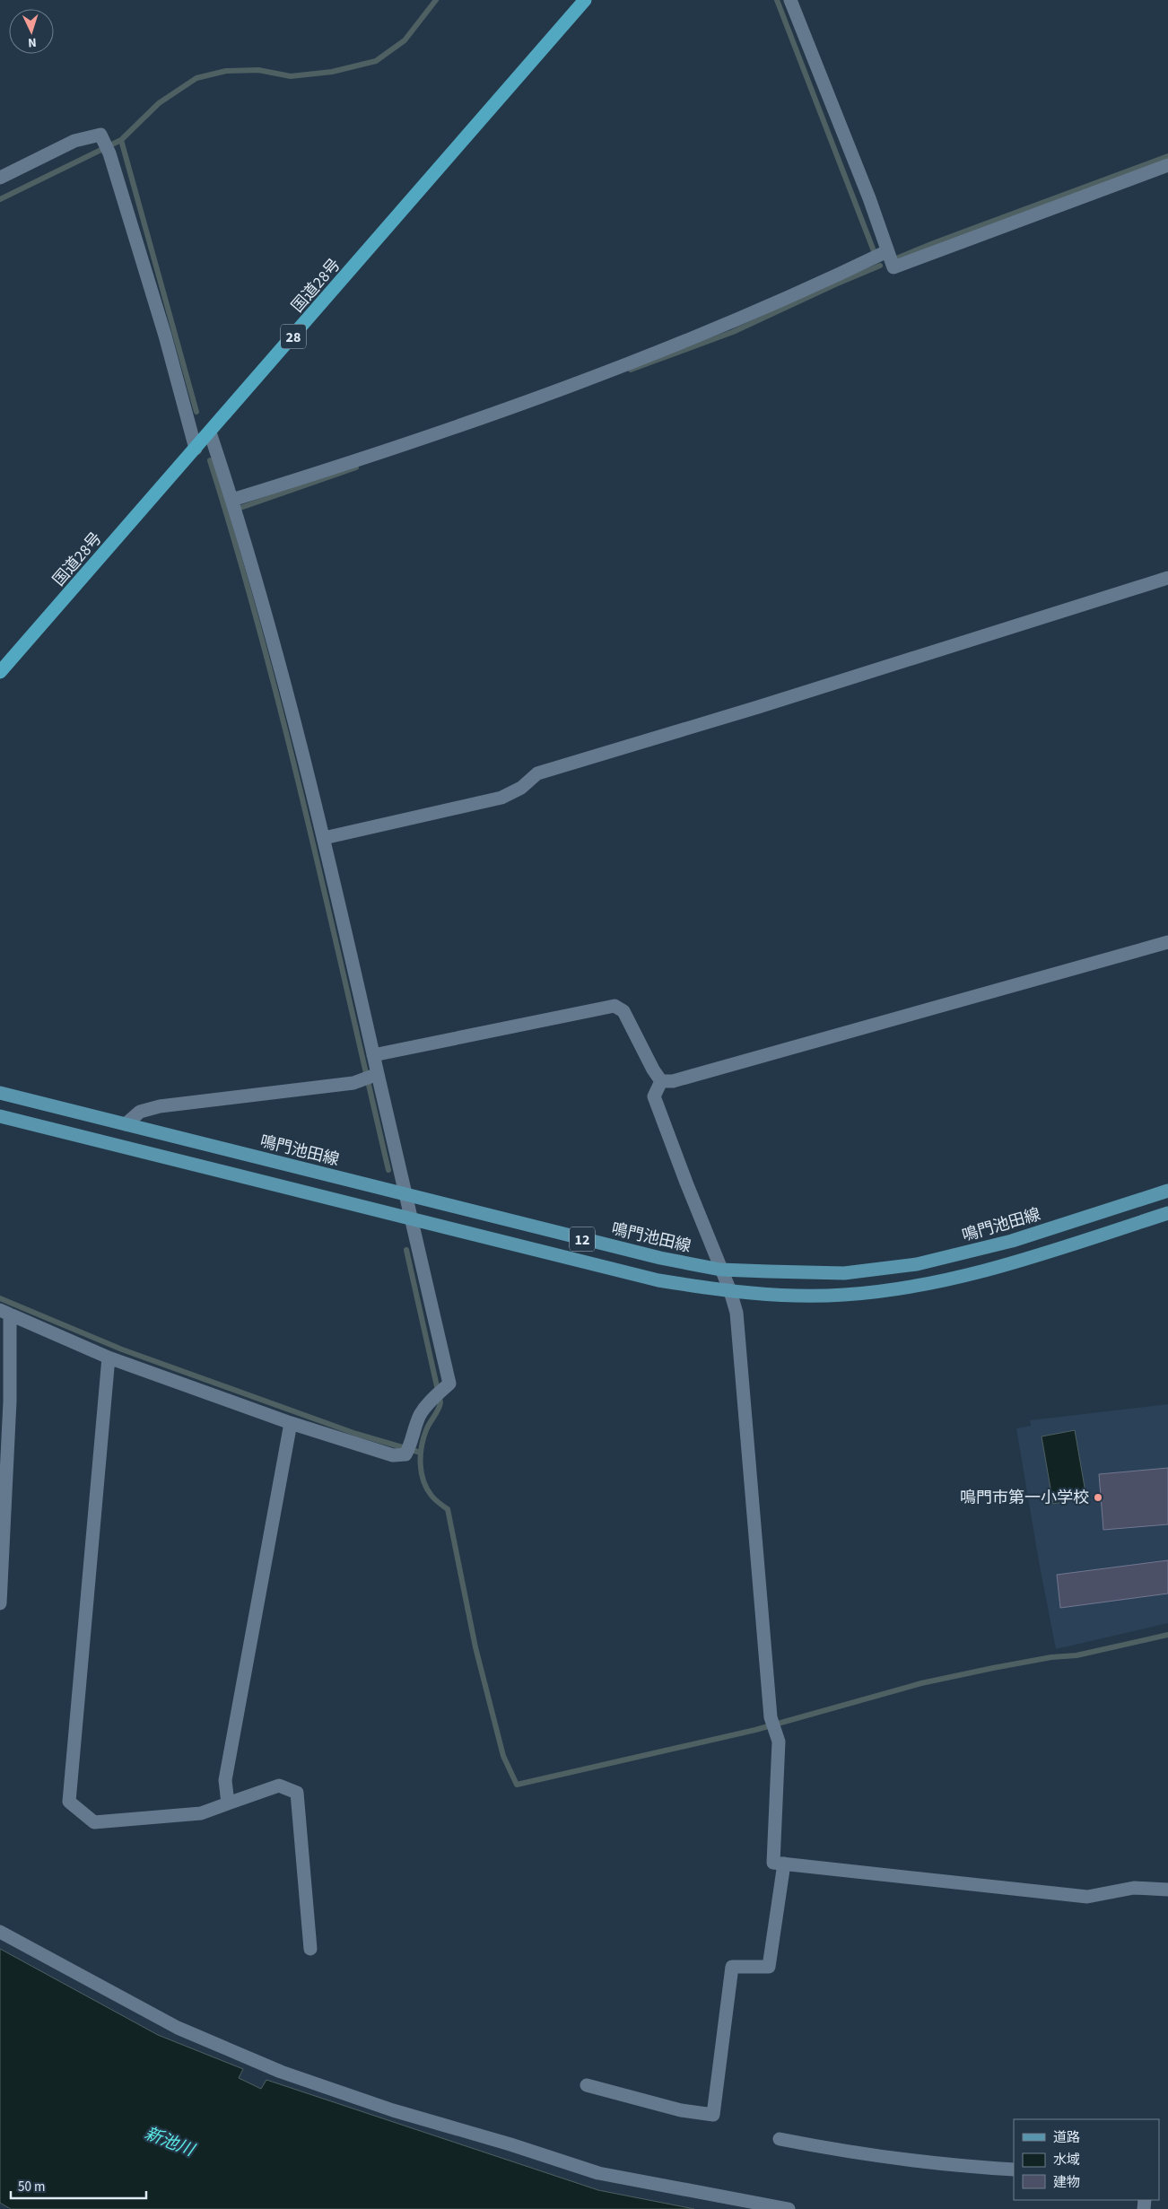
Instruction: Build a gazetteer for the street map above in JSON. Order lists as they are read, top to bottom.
{
  "streets": {
    "highway": ["国道28号", "28"],
    "main road": ["鳴門池田線", "12"]
  },
  "water": ["新池川"],
  "places": ["鳴門市第一小学校"],
  "legend": ["道路", "水域", "建物"],
  "scale_bar": "50 m",
  "north": "bottom"
}
